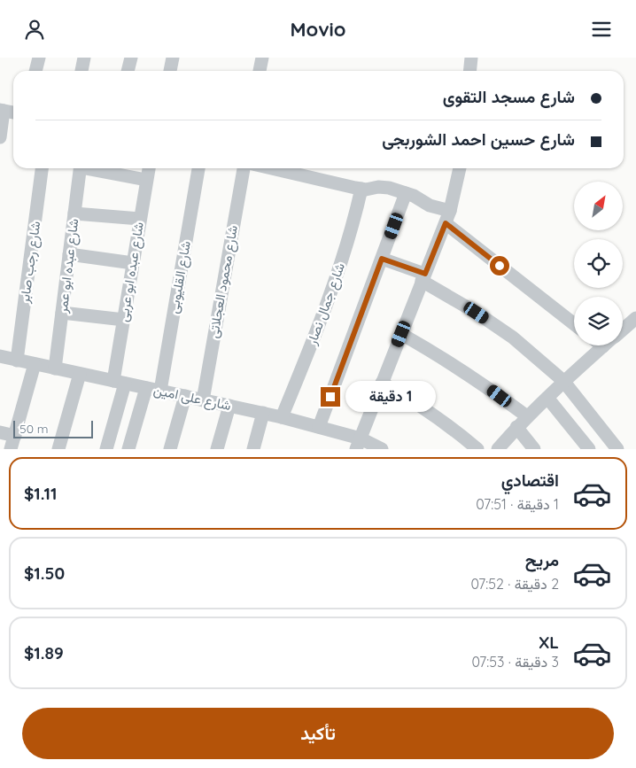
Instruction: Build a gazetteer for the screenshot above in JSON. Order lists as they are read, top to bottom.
{
  "streets": {
    "street": [
      "شارع رجب صابر",
      "شارع عبده ابو عمر",
      "شارع عبده ابو عربى",
      "شارع القليوبى",
      "شارع محمود العجلاتى",
      "شارع جمال نصار",
      "شارع على امين"
    ]
  },
  "crossings": [
    ["شارع رجب صابر", "شارع على امين"],
    ["شارع عبده ابو عمر", "شارع على امين"],
    ["شارع عبده ابو عربى", "شارع على امين"],
    ["شارع القليوبى", "شارع على امين"],
    ["شارع محمود العجلاتى", "شارع على امين"],
    ["شارع جمال نصار", "شارع على امين"]
  ],
  "scale_bar": "50 m",
  "north": "top right",
  "page": {
    "header": "Movio",
    "banner": ["شارع مسجد التقوى", "شارع حسين احمد الشوربجى"],
    "bubble": "1 دقيقة",
    "scale": "50 m",
    "list": [
      {
        "name": "اقتصادي",
        "note": "1 دقيقة · 07:51",
        "value": "$1.11"
      },
      {
        "name": "مريح",
        "note": "2 دقيقة · 07:52",
        "value": "$1.50"
      },
      {
        "name": "XL",
        "note": "3 دقيقة · 07:53",
        "value": "$1.89"
      }
    ],
    "buttons": "تأكيد"
  }
}
